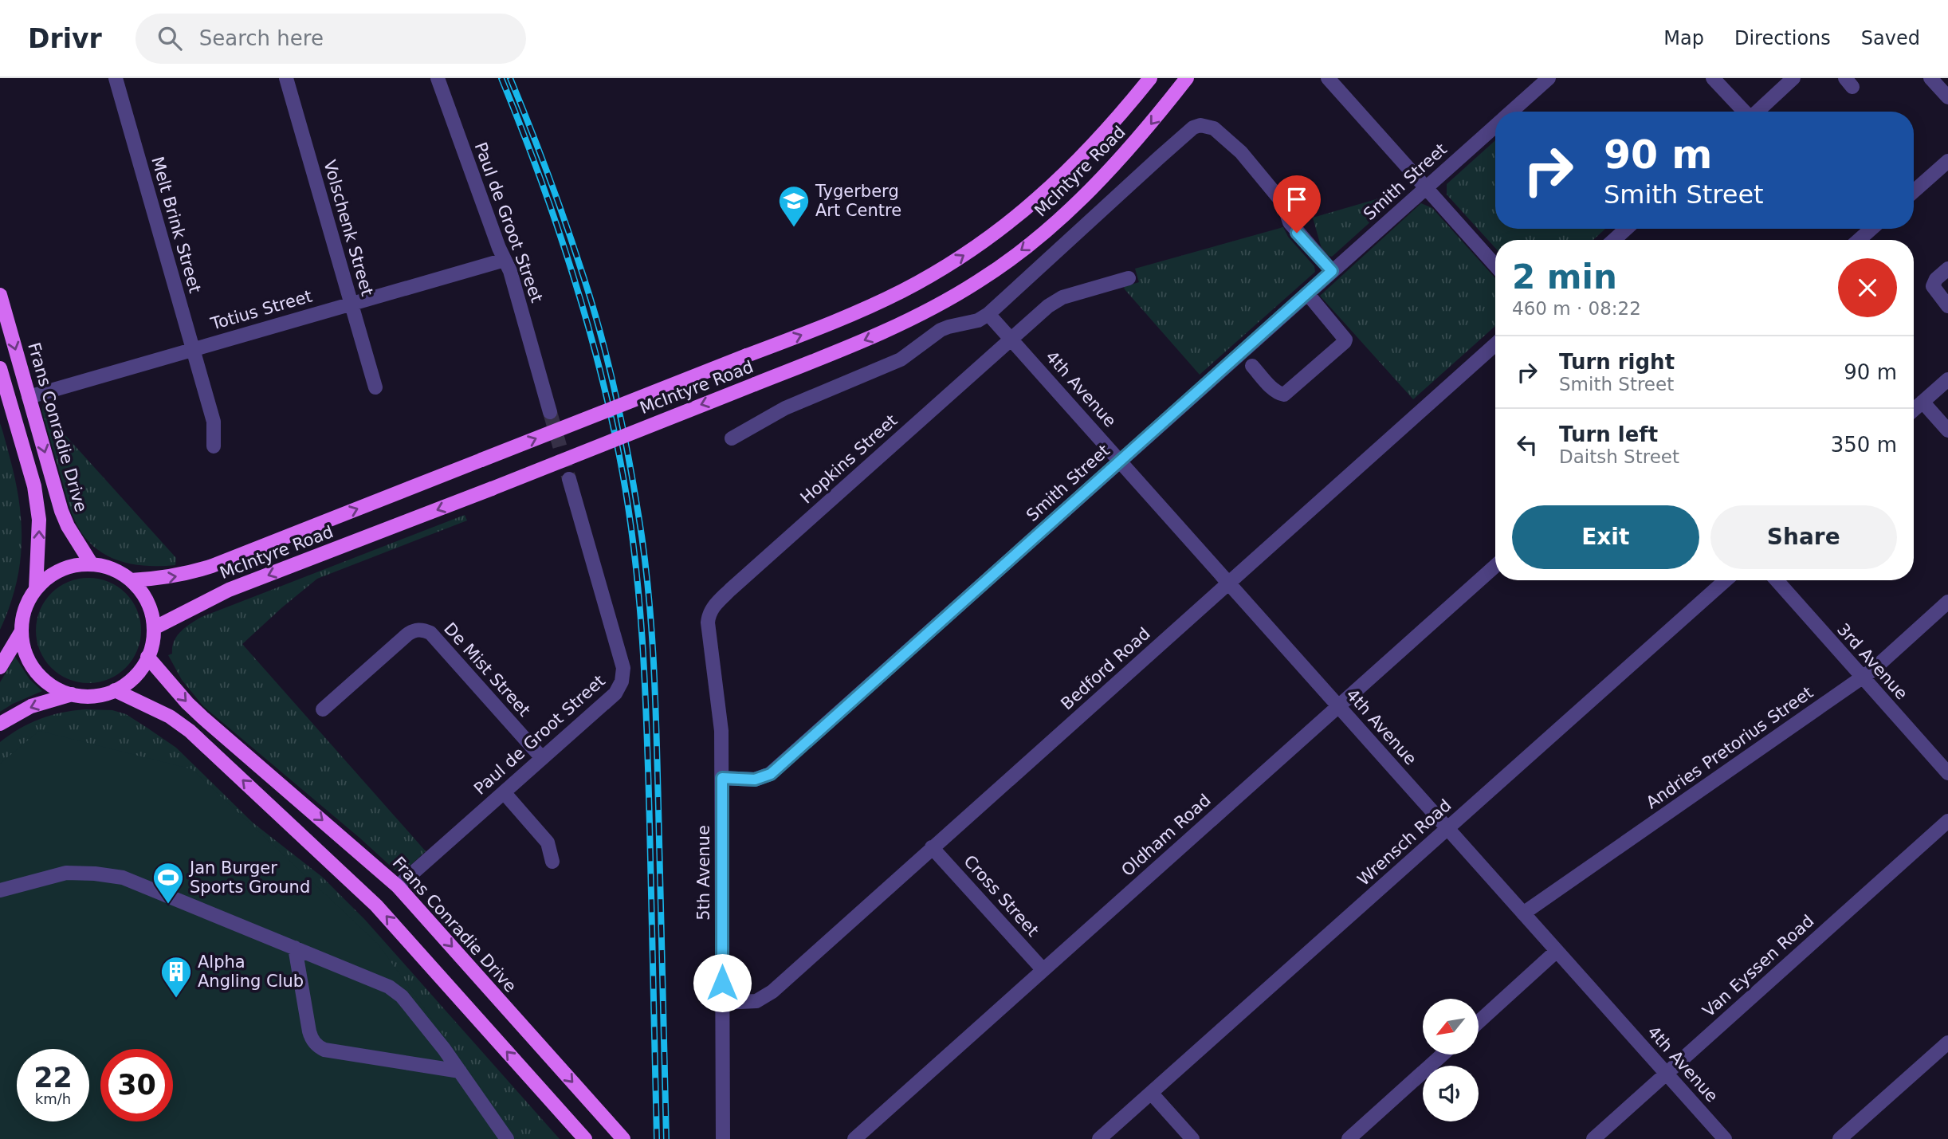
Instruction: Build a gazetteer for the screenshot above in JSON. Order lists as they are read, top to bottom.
{
  "streets": {
    "main road": ["McIntyre Road", "Frans Conradie Drive"],
    "street": [
      "Smith Street",
      "Paul de Groot Street",
      "Melt Brink Street",
      "Volschenk Street",
      "Totius Street",
      "4th Avenue",
      "Hopkins Street",
      "3rd Avenue",
      "Bedford Road",
      "De Mist Street",
      "Andries Pretorius Street",
      "Oldham Road",
      "Wrensch Road",
      "5th Avenue",
      "Cross Street",
      "Van Eyssen Road"
    ]
  },
  "crossings": [
    ["McIntyre Road", "Frans Conradie Drive"],
    ["Smith Street", "4th Avenue"],
    ["Smith Street", "5th Avenue"],
    ["Paul de Groot Street", "Totius Street"],
    ["Paul de Groot Street", "Frans Conradie Drive"],
    ["Paul de Groot Street", "De Mist Street"],
    ["Melt Brink Street", "Totius Street"],
    ["Volschenk Street", "Totius Street"],
    ["Totius Street", "Frans Conradie Drive"],
    ["4th Avenue", "Hopkins Street"],
    ["4th Avenue", "Bedford Road"],
    ["4th Avenue", "Andries Pretorius Street"],
    ["4th Avenue", "Oldham Road"],
    ["4th Avenue", "Wrensch Road"],
    ["4th Avenue", "Van Eyssen Road"],
    ["Hopkins Street", "5th Avenue"],
    ["3rd Avenue", "Andries Pretorius Street"],
    ["Bedford Road", "5th Avenue"],
    ["Bedford Road", "Cross Street"],
    ["Oldham Road", "Cross Street"]
  ],
  "places": {
    "school or university": ["Tygerberg Art Centre"],
    "sports": ["Jan Burger Sports Ground"],
    "building": ["Alpha Angling Club"]
  },
  "north": "bottom left",
  "page": {
    "header": "Drivr",
    "search": "Search here",
    "nav": ["Map", "Directions", "Saved"],
    "turn": ["90 m", "Smith Street"],
    "heading": ["2 min", "460 m · 08:22"],
    "list": [
      {
        "name": "Turn right",
        "note": "Smith Street",
        "value": "90 m"
      },
      {
        "name": "Turn left",
        "note": "Daitsh Street",
        "value": "350 m"
      }
    ],
    "buttons": ["Exit", "Share"],
    "speed": "22 km/h",
    "limit": "30"
  }
}
